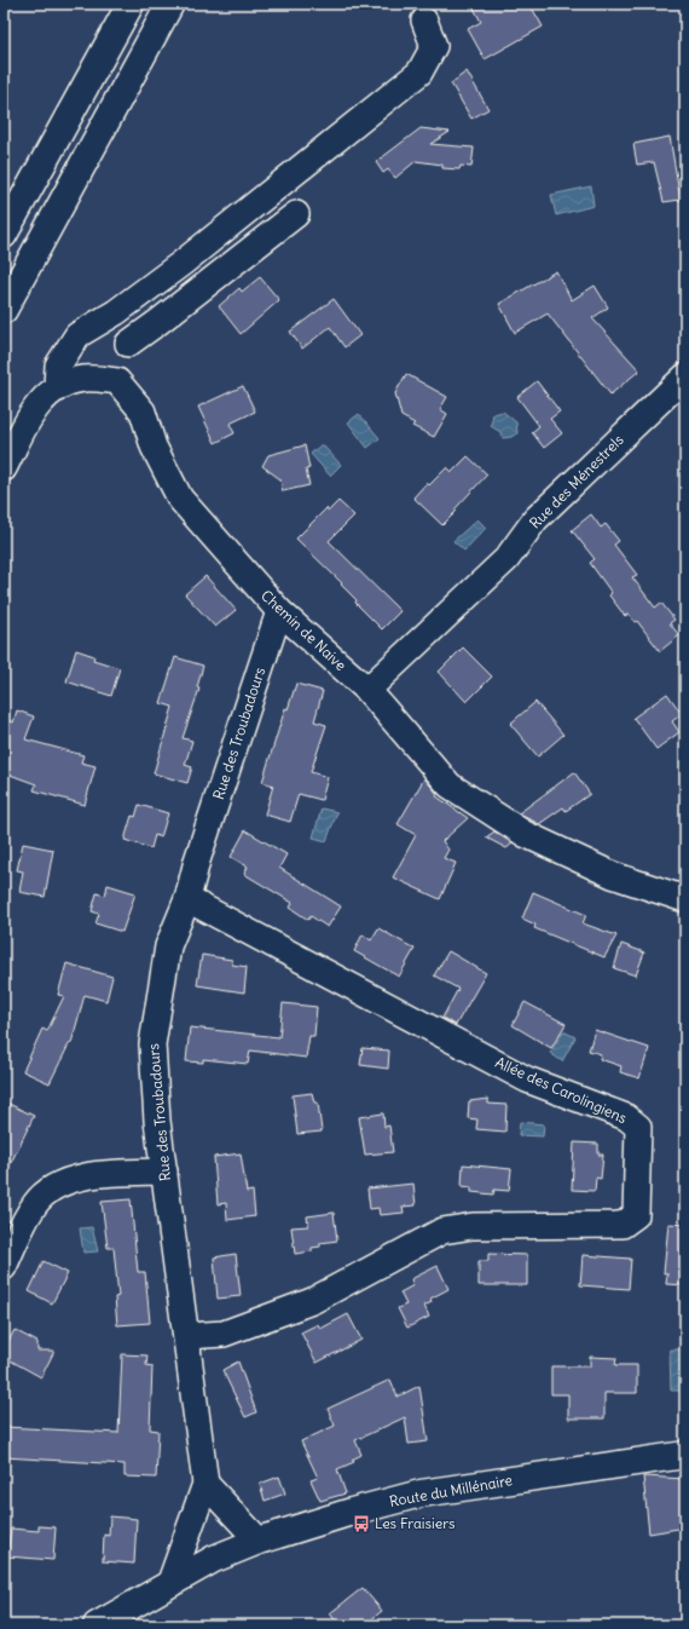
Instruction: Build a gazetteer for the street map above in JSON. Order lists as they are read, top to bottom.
{
  "streets": {
    "main road": ["Route du Millénaire"],
    "street": [
      "Rue des Ménestrels",
      "Chemin de Naive",
      "Rue des Troubadours",
      "Allée des Carolingiens"
    ]
  },
  "crossings": [
    ["Rue des Ménestrels", "Chemin de Naive"],
    ["Chemin de Naive", "Rue des Troubadours"],
    ["Rue des Troubadours", "Allée des Carolingiens"],
    ["Rue des Troubadours", "Route du Millénaire"]
  ],
  "places": {
    "bus stop": ["Les Fraisiers"]
  }
}
